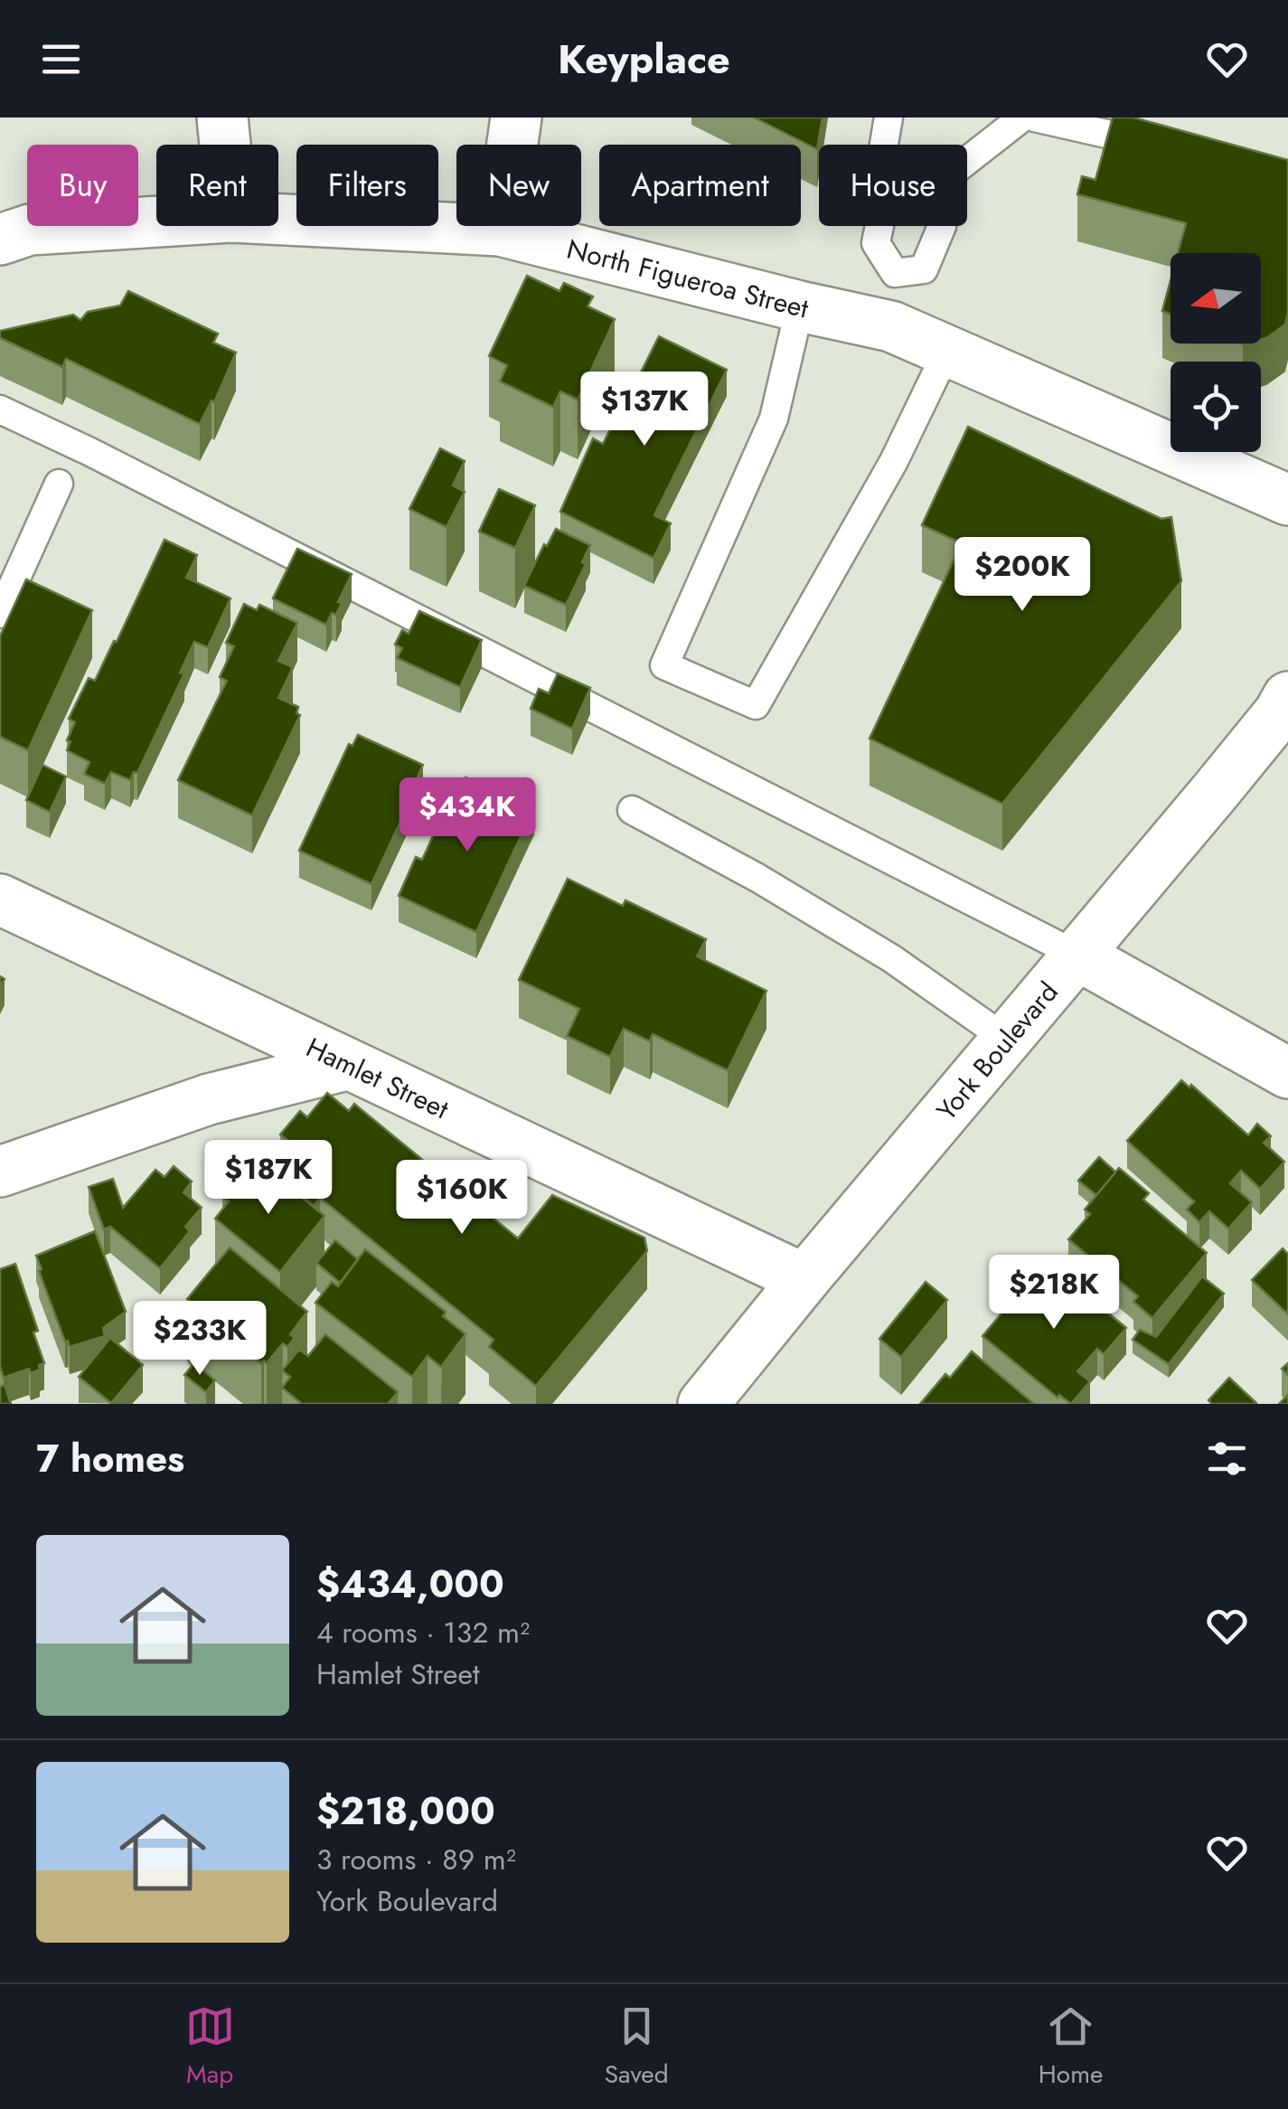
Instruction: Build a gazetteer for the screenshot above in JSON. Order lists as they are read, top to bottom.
{
  "streets": {
    "main road": ["North Figueroa Street", "York Boulevard", "Hamlet Street"]
  },
  "crossings": [
    ["York Boulevard", "Hamlet Street"]
  ],
  "north": "left",
  "page": {
    "header": "Keyplace",
    "chip": [
      "Buy",
      "Rent",
      "Filters",
      "New",
      "Apartment",
      "House"
    ],
    "price": [
      "$137K",
      "$200K",
      "$434K",
      "$187K",
      "$160K",
      "$218K",
      "$233K"
    ],
    "heading": "7 homes",
    "list": [
      {
        "name": "$434,000",
        "note": "4 rooms · 132 m² · Hamlet Street"
      },
      {
        "name": "$218,000",
        "note": "3 rooms · 89 m² · York Boulevard"
      }
    ],
    "tabs": ["Map", "Saved", "Home"]
  }
}
